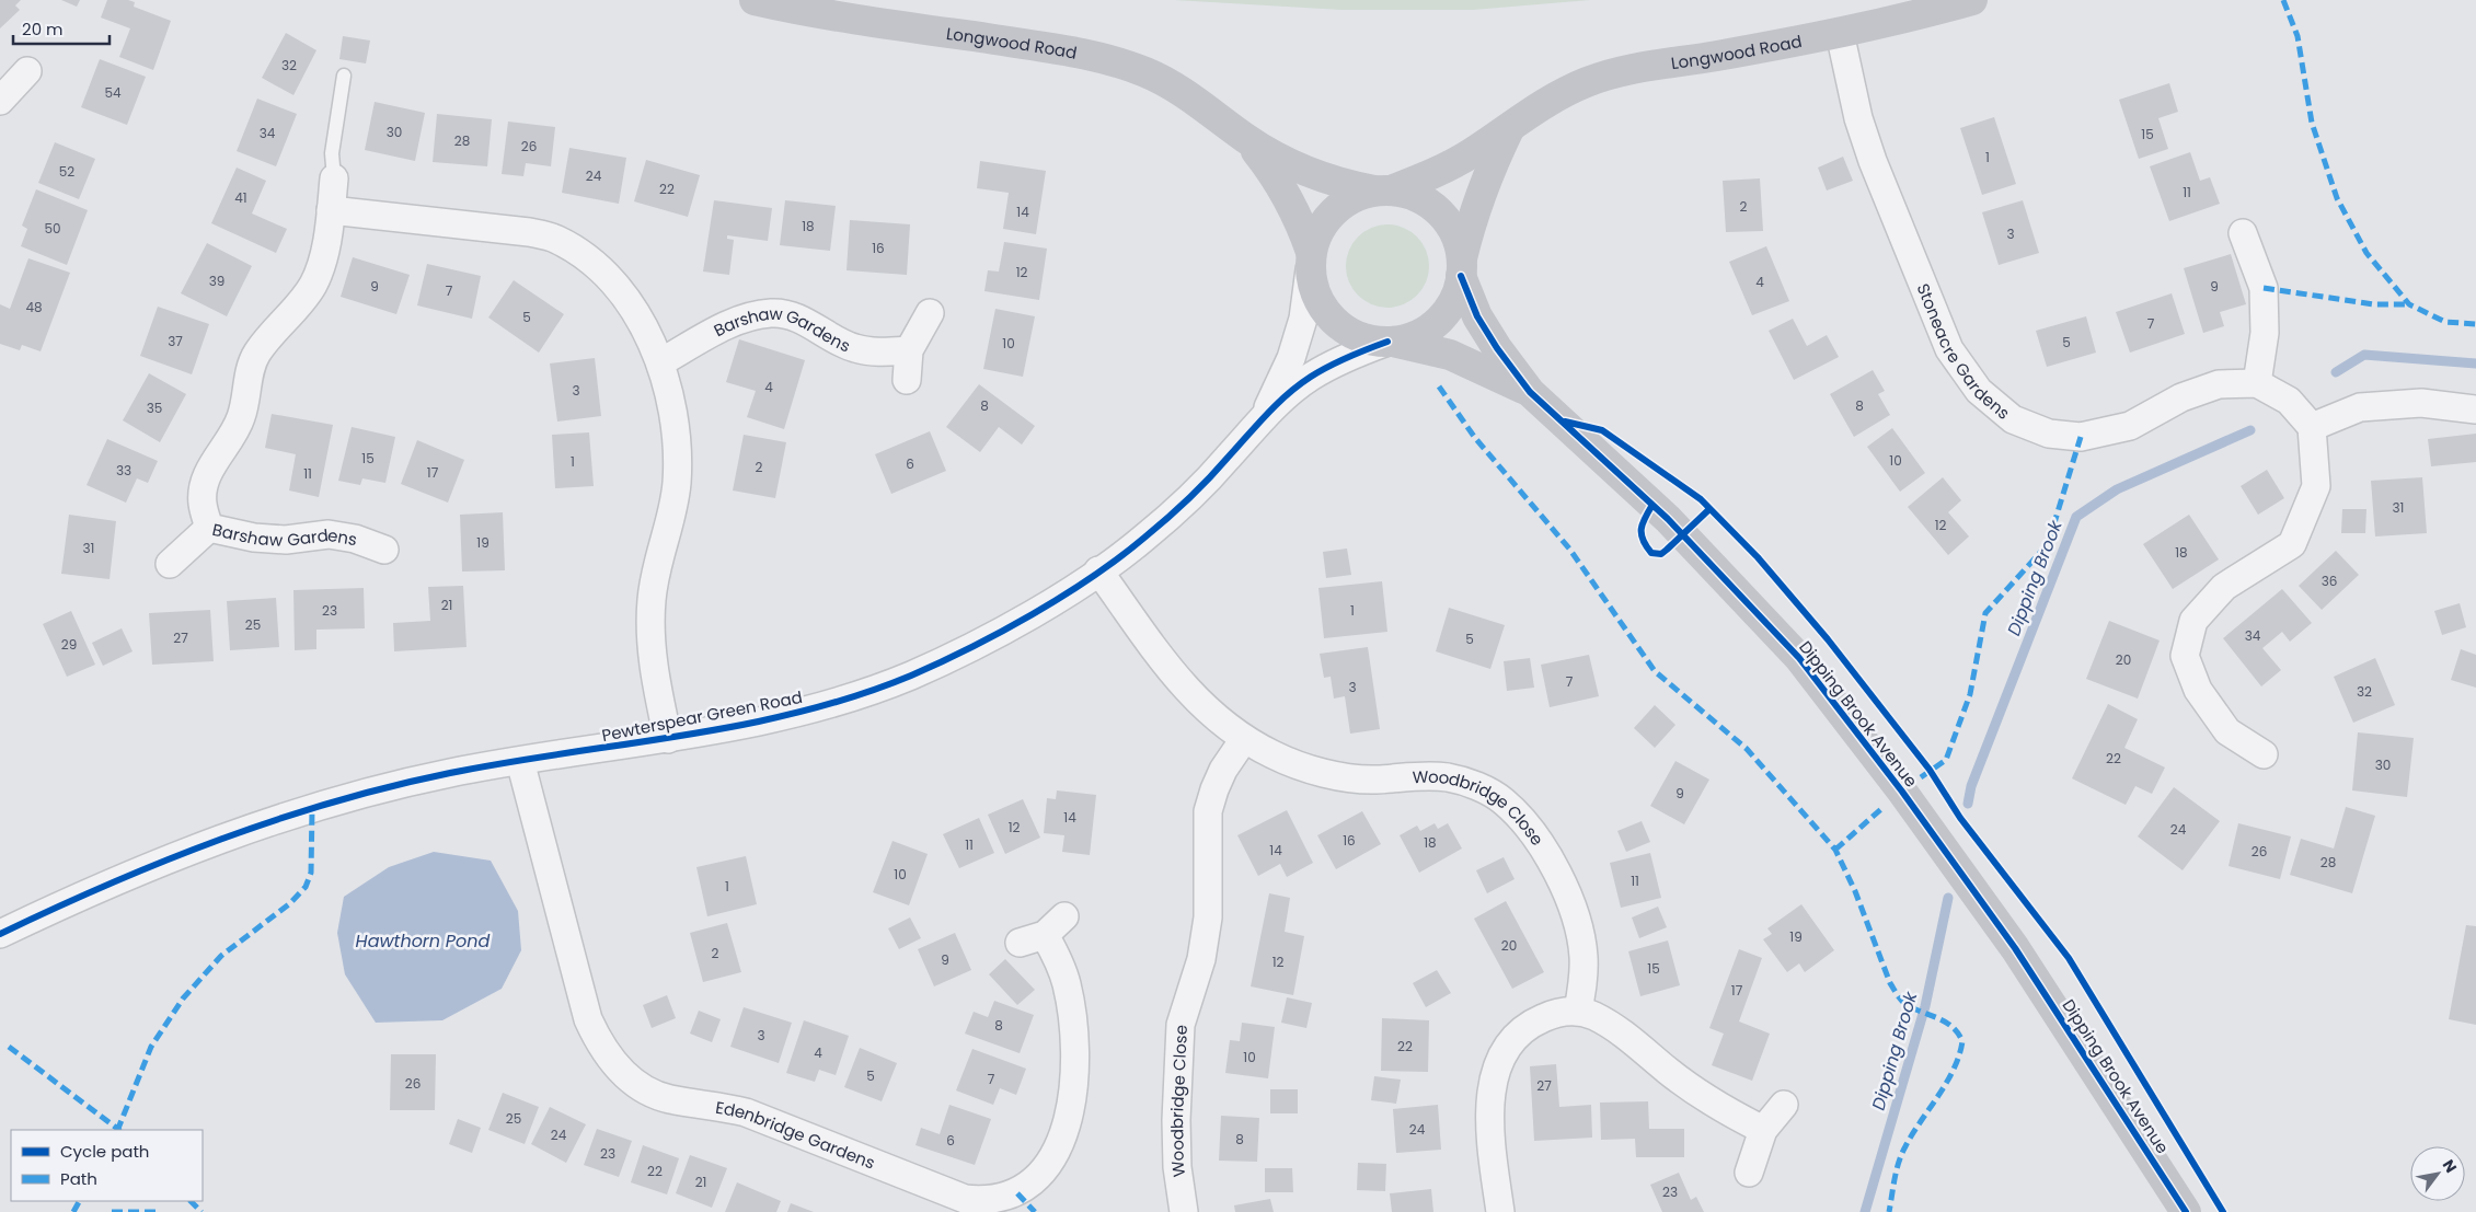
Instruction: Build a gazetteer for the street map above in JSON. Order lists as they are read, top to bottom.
{
  "streets": {
    "street": [
      "Longwood Road",
      "Barshaw Gardens",
      "Stoneacre Gardens",
      "Dipping Brook Avenue",
      "Pewterspear Green Road",
      "Woodbridge Close",
      "Edenbridge Gardens"
    ]
  },
  "crossings": [
    ["Longwood Road", "Stoneacre Gardens"],
    ["Longwood Road", "Dipping Brook Avenue"],
    ["Longwood Road", "Pewterspear Green Road"],
    ["Dipping Brook Avenue", "Pewterspear Green Road"],
    ["Pewterspear Green Road", "Woodbridge Close"],
    ["Pewterspear Green Road", "Edenbridge Gardens"]
  ],
  "water": ["Dipping Brook", "Hawthorn Pond"],
  "house_numbers": [
    "32",
    "54",
    "30",
    "34",
    "15",
    "28",
    "26",
    "1",
    "52",
    "24",
    "22",
    "11",
    "41",
    "2",
    "14",
    "18",
    "50",
    "3",
    "16",
    "12",
    "39",
    "4",
    "9",
    "9",
    "7",
    "48",
    "5",
    "7",
    "37",
    "5",
    "10",
    "4",
    "3",
    "8",
    "8",
    "35",
    "15",
    "10",
    "1",
    "6",
    "2",
    "33",
    "17",
    "11",
    "31",
    "12",
    "19",
    "31",
    "18",
    "36",
    "21",
    "23",
    "1",
    "25",
    "34",
    "27",
    "5",
    "29",
    "20",
    "7",
    "3",
    "32",
    "22",
    "30",
    "9",
    "14",
    "12",
    "24",
    "16",
    "18",
    "11",
    "14",
    "26",
    "28",
    "10",
    "11",
    "1",
    "19",
    "20",
    "2",
    "9",
    "12",
    "15",
    "17",
    "8",
    "3",
    "22",
    "4",
    "10",
    "5",
    "7",
    "26",
    "27",
    "25",
    "24",
    "24",
    "8",
    "6",
    "23",
    "22",
    "21",
    "23"
  ],
  "legend": ["Cycle path", "Path"],
  "scale_bar": "20 m",
  "north": "top right"
}
